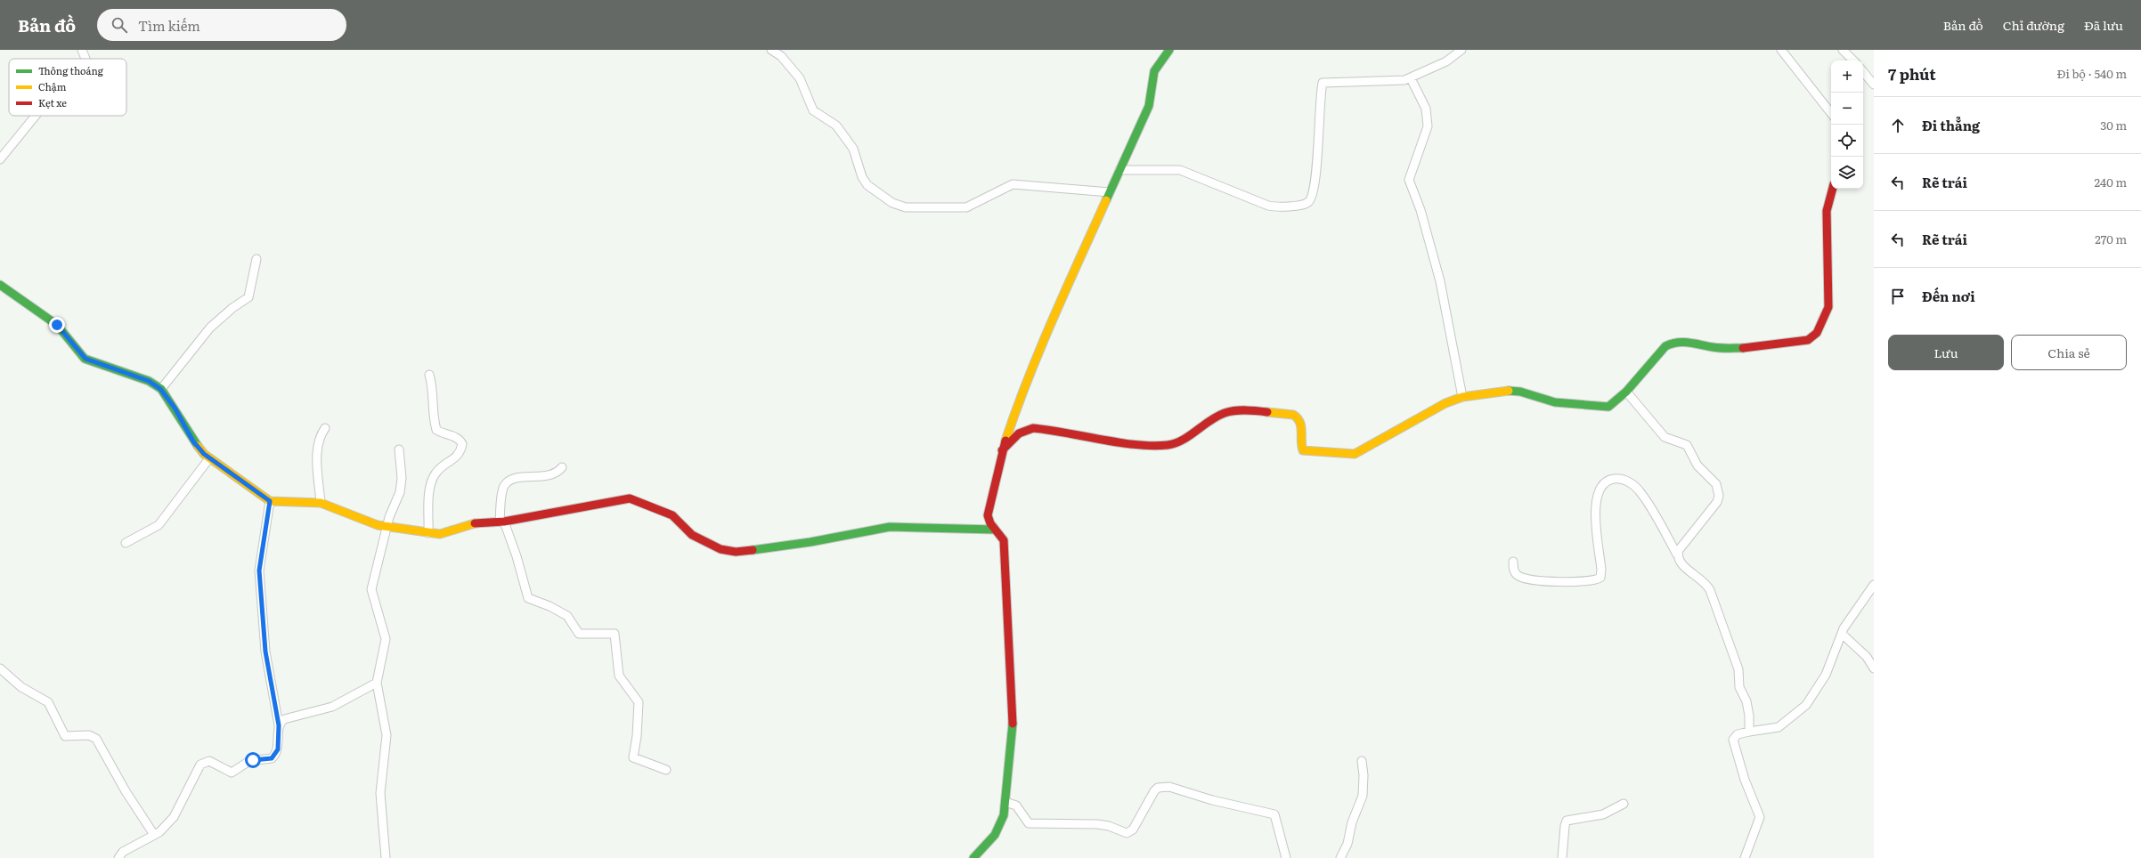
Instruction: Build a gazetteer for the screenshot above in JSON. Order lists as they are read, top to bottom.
{
  "legend": ["Thông thoáng", "Chậm", "Kẹt xe"],
  "page": {
    "header": "Bản đồ",
    "search": "Tìm kiếm",
    "nav": ["Bản đồ", "Chỉ đường", "Đã lưu"],
    "heading": ["7 phút", "Đi bộ · 540 m"],
    "map_buttons": ["+", "−"],
    "list": [
      ["Đi thẳng", "30 m"],
      ["Rẽ trái", "240 m"],
      ["Rẽ trái", "270 m"],
      "Đến nơi"
    ],
    "buttons": ["Lưu", "Chia sẻ"]
  }
}
